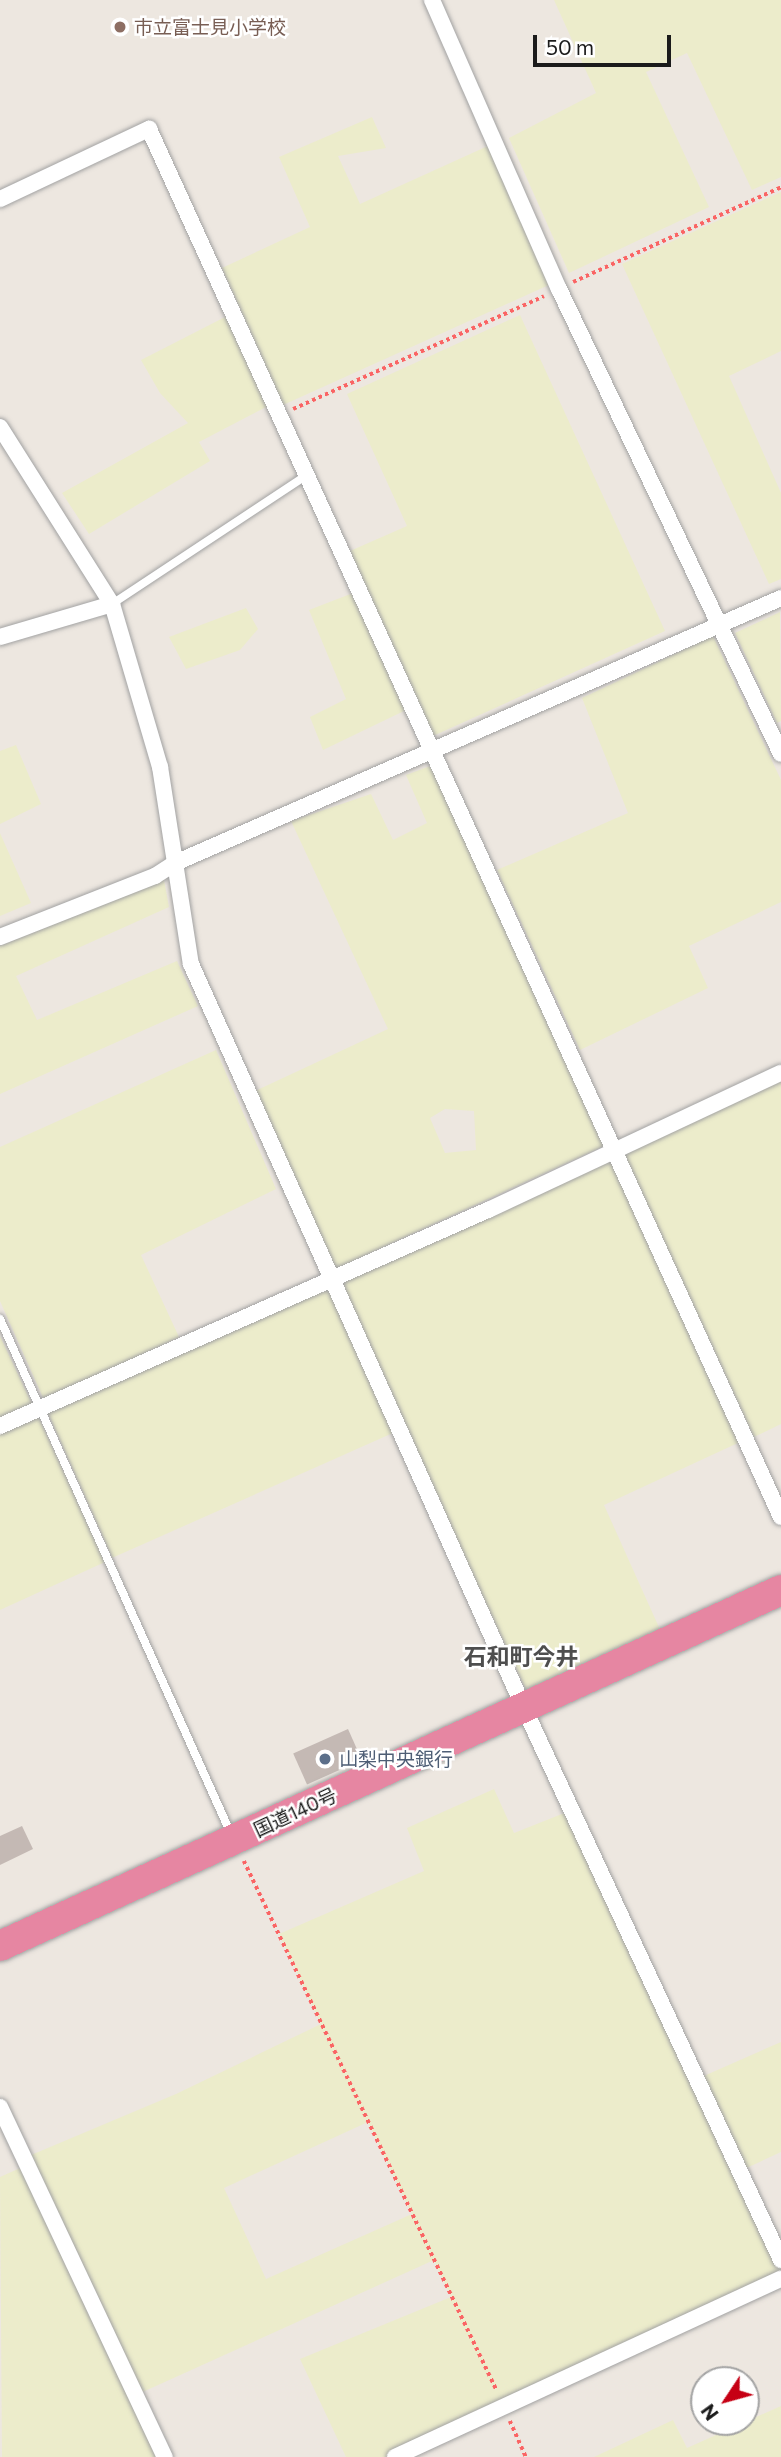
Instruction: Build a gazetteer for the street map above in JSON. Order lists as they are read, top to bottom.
{
  "streets": {
    "highway": ["国道140号"]
  },
  "districts": ["石和町今井"],
  "places": ["市立富士見小学校", "山梨中央銀行"],
  "scale_bar": "50 m",
  "north": "bottom left"
}
